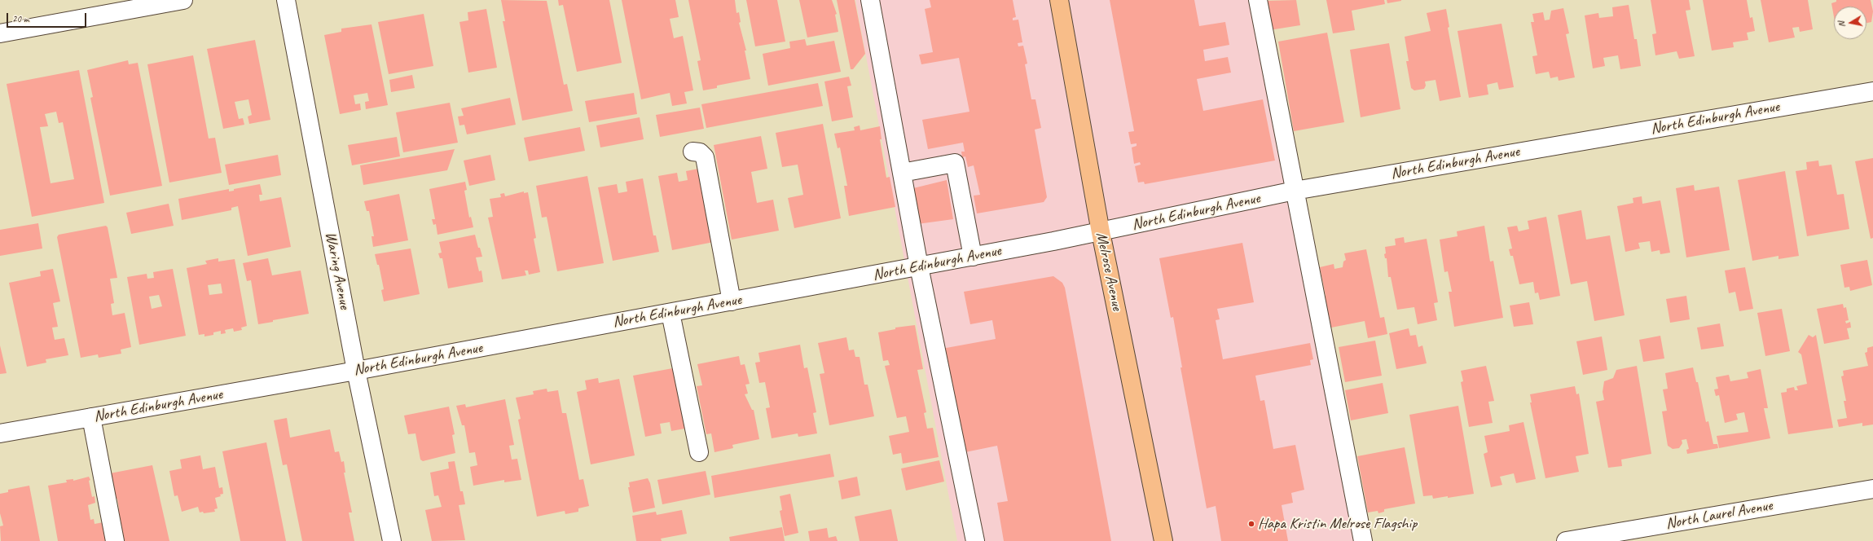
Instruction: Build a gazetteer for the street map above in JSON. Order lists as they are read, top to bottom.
{
  "streets": {
    "main road": ["Melrose Avenue"],
    "street": ["North Edinburgh Avenue", "Waring Avenue", "North Laurel Avenue"]
  },
  "crossings": [
    ["North Edinburgh Avenue", "Waring Avenue"],
    ["North Edinburgh Avenue", "Melrose Avenue"]
  ],
  "places": ["Hapa Kristin Melrose Flagship"],
  "scale_bar": "20 m",
  "north": "left"
}
